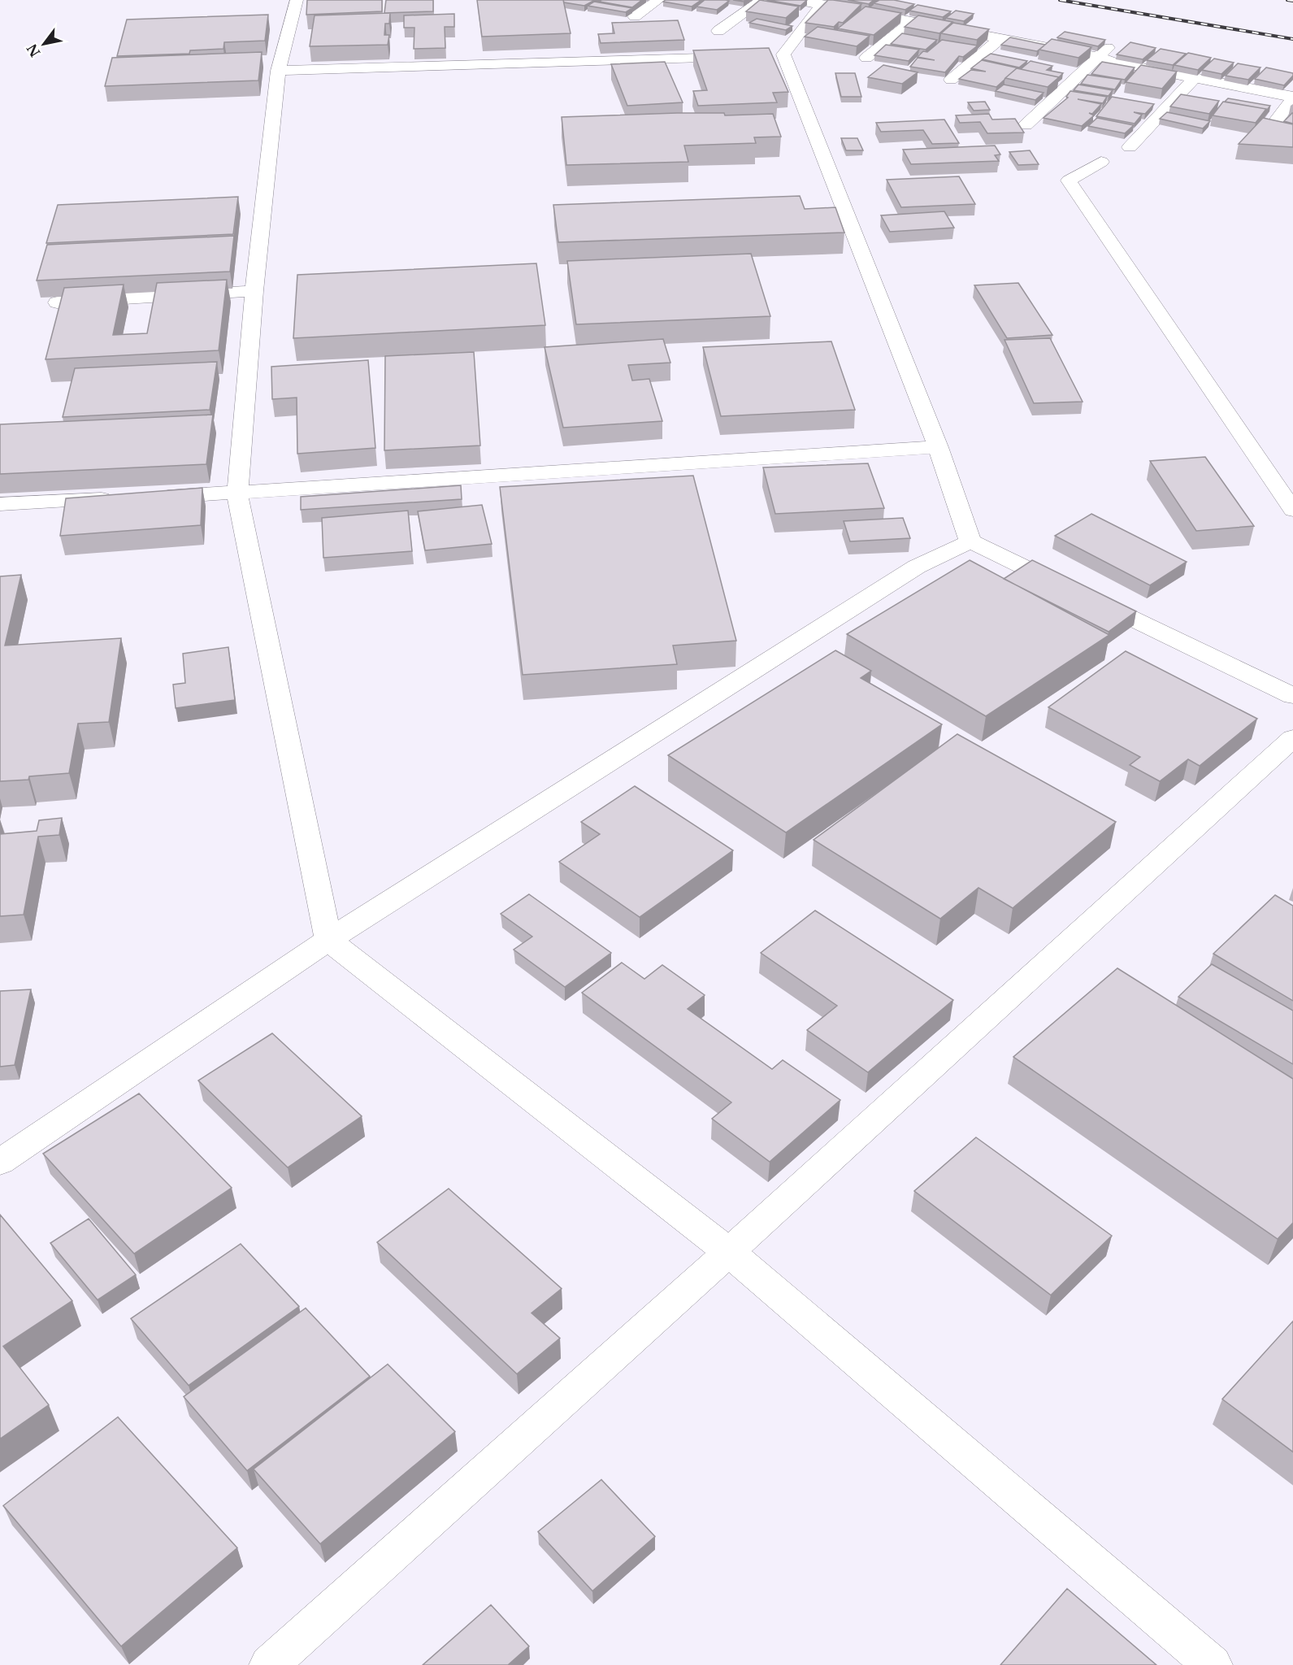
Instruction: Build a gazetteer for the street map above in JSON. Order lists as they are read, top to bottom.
{
  "north": "bottom left"
}
